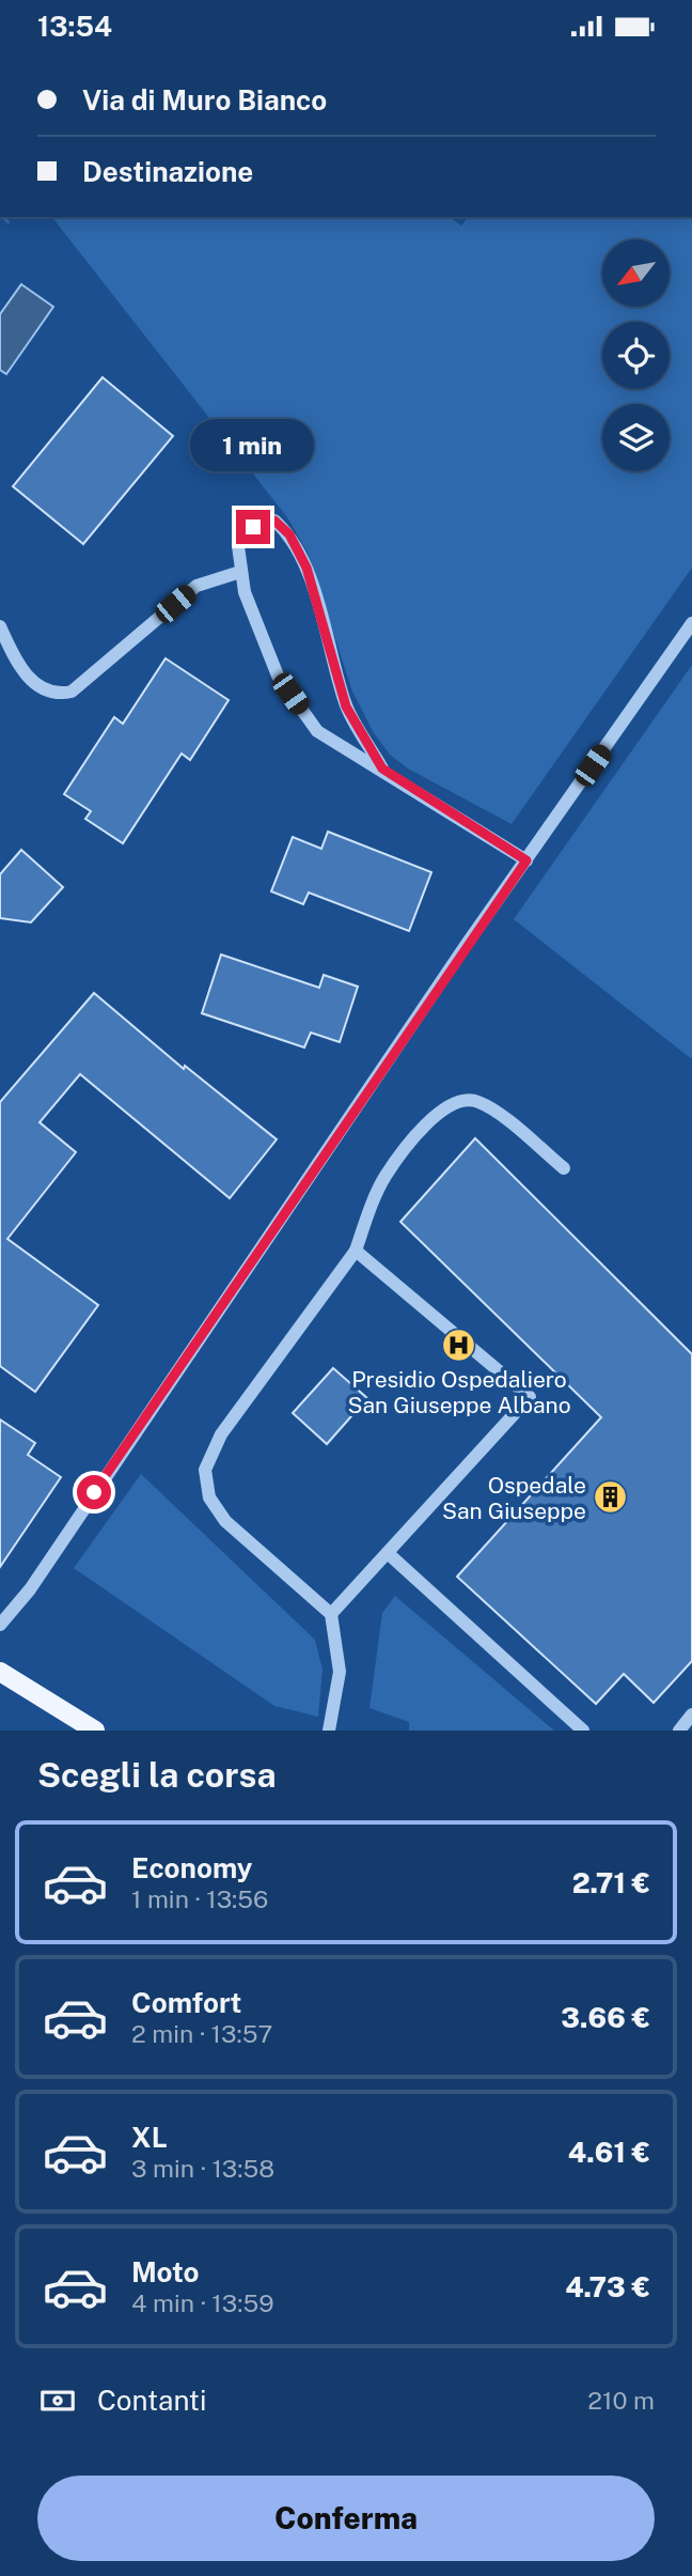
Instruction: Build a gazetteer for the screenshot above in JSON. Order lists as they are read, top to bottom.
{
  "places": {
    "hospital": ["Presidio Ospedaliero San Giuseppe Albano"],
    "building": ["Ospedale San Giuseppe"]
  },
  "north": "bottom left",
  "page": {
    "status": "13:54",
    "banner": ["Via di Muro Bianco", "Destinazione"],
    "bubble": "1 min",
    "heading": "Scegli la corsa",
    "list": [
      {
        "name": "Economy",
        "note": "1 min · 13:56",
        "value": "2.71 €"
      },
      {
        "name": "Comfort",
        "note": "2 min · 13:57",
        "value": "3.66 €"
      },
      {
        "name": "XL",
        "note": "3 min · 13:58",
        "value": "4.61 €"
      },
      {
        "name": "Moto",
        "note": "4 min · 13:59",
        "value": "4.73 €"
      }
    ],
    "pay": ["Contanti", "210 m"],
    "buttons": "Conferma"
  }
}
